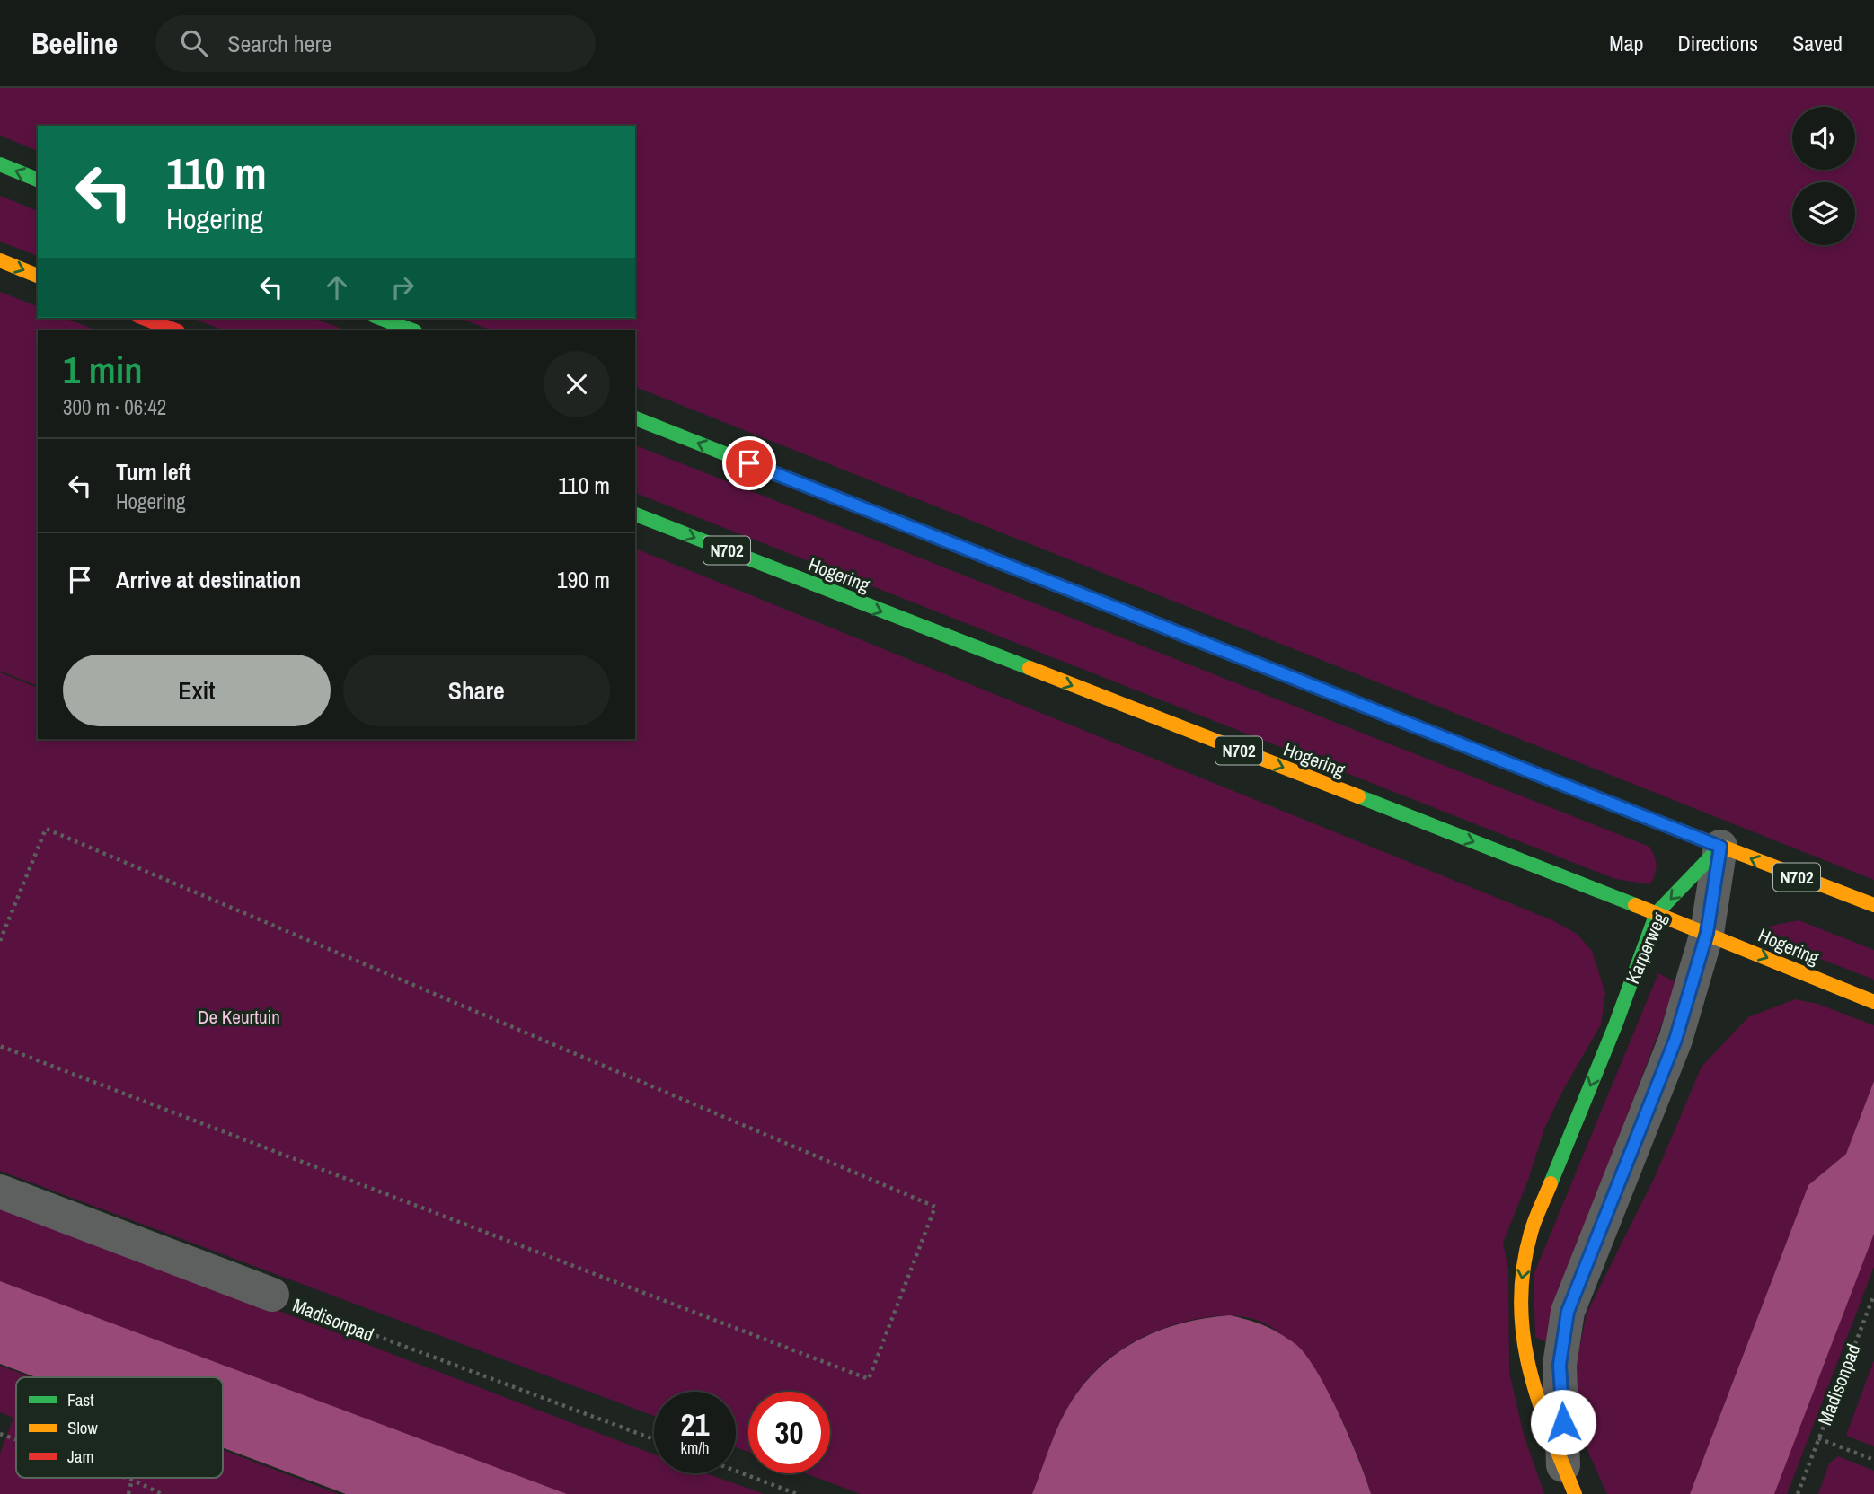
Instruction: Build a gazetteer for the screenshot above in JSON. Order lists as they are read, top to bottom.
{
  "streets": {
    "main road": ["N702", "Hogering", "Karperweg"],
    "street": ["Madisonpad"]
  },
  "crossings": [
    ["N702", "Karperweg"],
    ["Hogering", "Karperweg"]
  ],
  "one_way": ["Karperweg"],
  "parks": ["De Keurtuin"],
  "legend": ["Fast", "Slow", "Jam"],
  "page": {
    "header": "Beeline",
    "search": "Search here",
    "nav": ["Map", "Directions", "Saved"],
    "turn": ["110 m", "Hogering"],
    "heading": ["1 min", "300 m · 06:42"],
    "list": [
      {
        "name": "Turn left",
        "note": "Hogering",
        "value": "110 m"
      },
      {
        "name": "Arrive at destination",
        "value": "190 m"
      }
    ],
    "buttons": ["Exit", "Share"],
    "speed": "21 km/h",
    "limit": "30"
  }
}
